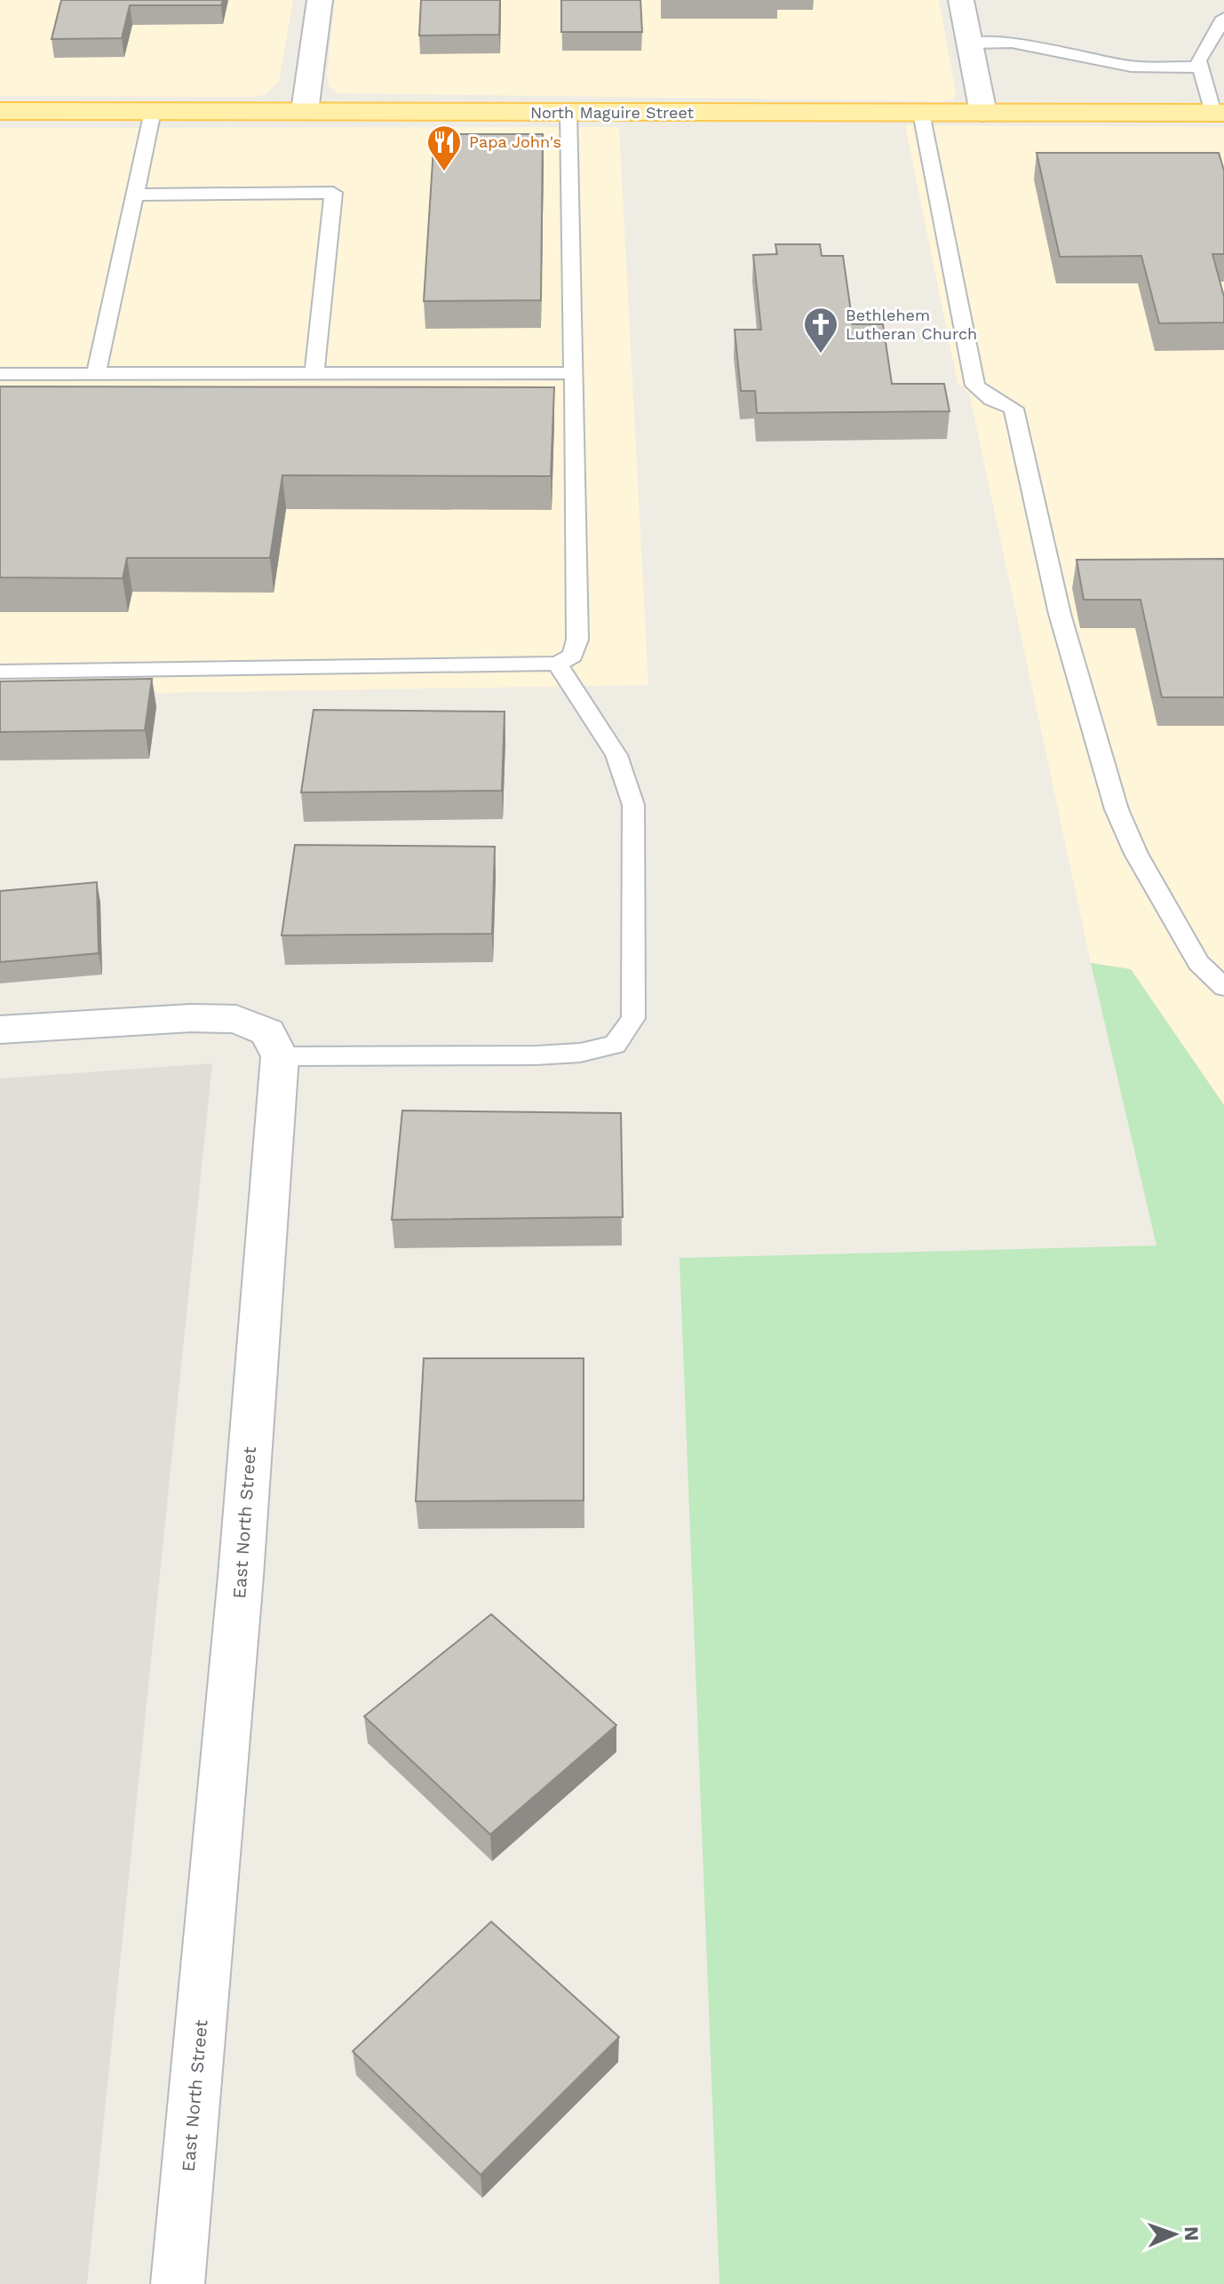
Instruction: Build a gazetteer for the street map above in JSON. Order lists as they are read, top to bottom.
{
  "streets": {
    "main road": ["North Maguire Street"],
    "street": ["East North Street"]
  },
  "places": {
    "restaurant": ["Papa John's"],
    "church": ["Bethlehem Lutheran Church"]
  },
  "north": "right"
}
